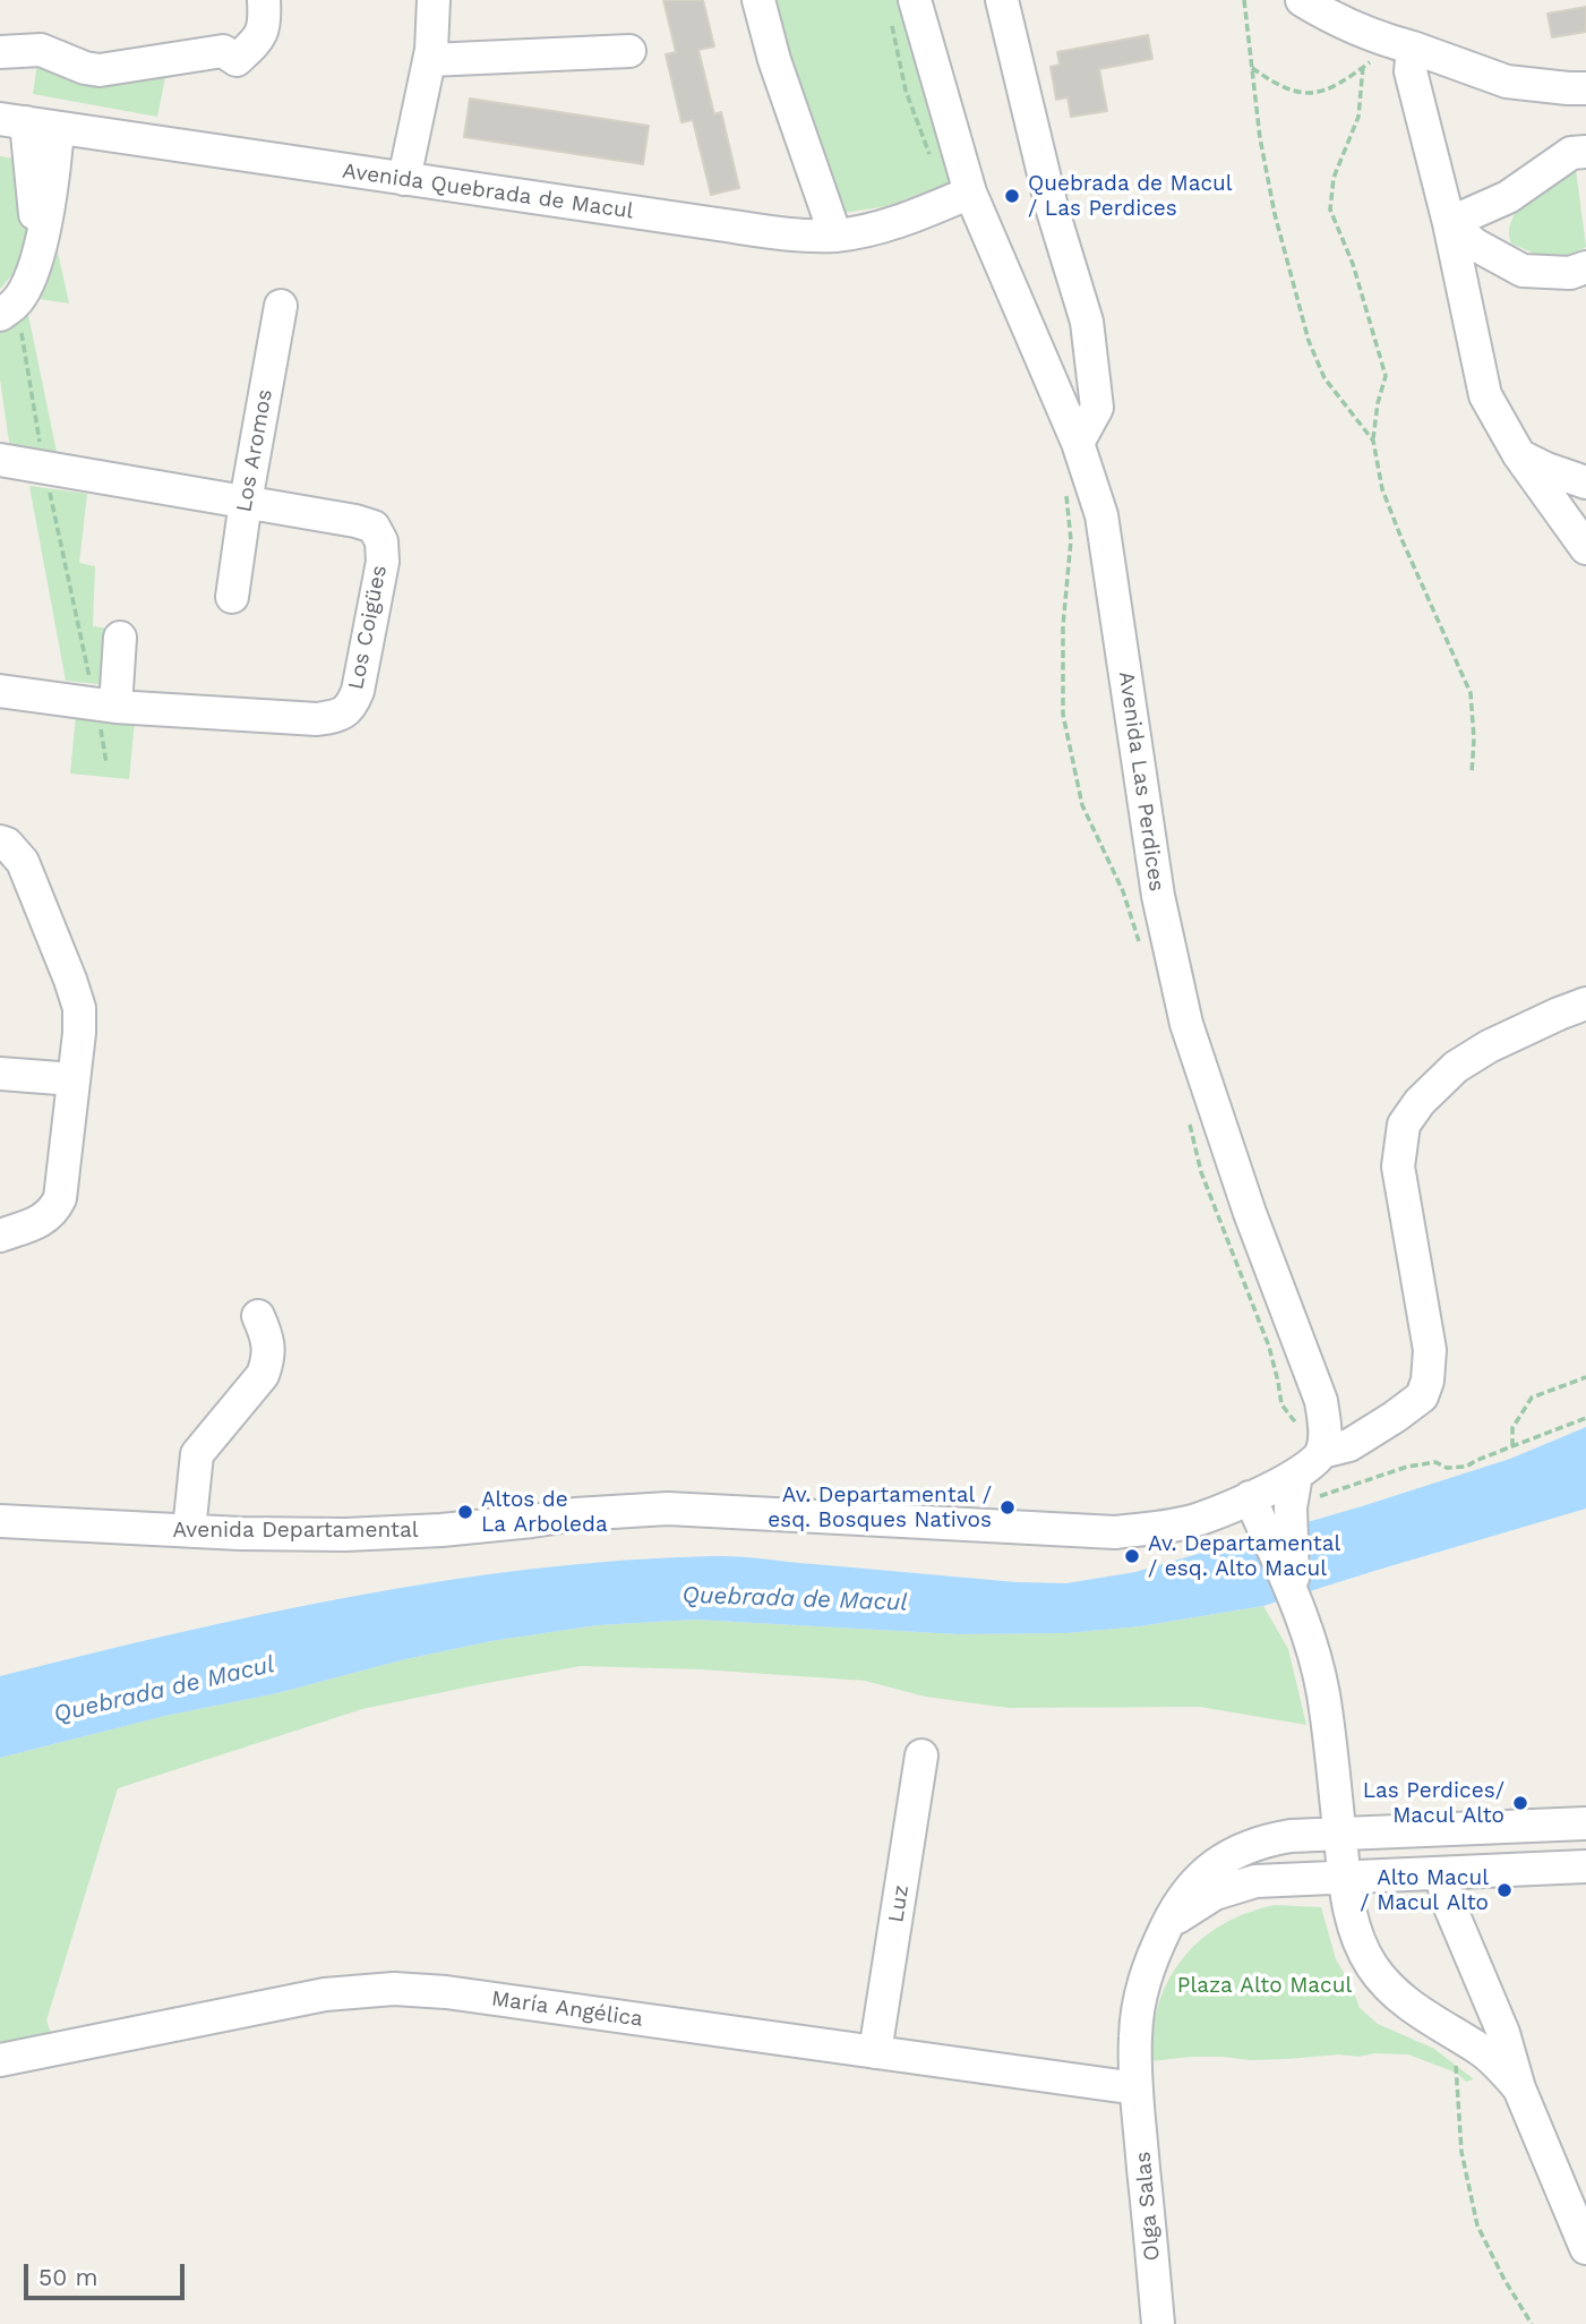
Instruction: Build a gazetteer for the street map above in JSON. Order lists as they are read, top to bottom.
{
  "streets": {
    "street": [
      "Avenida Quebrada de Macul",
      "Los Aromos",
      "Los Coigües",
      "Avenida Las Perdices",
      "Avenida Departamental",
      "Luz",
      "María Angélica",
      "Olga Salas"
    ]
  },
  "crossings": [
    ["Avenida Quebrada de Macul", "Avenida Las Perdices"],
    ["Los Aromos", "Los Coigües"],
    ["Luz", "María Angélica"],
    ["María Angélica", "Olga Salas"]
  ],
  "water": ["Quebrada de Macul"],
  "parks": ["Plaza Alto Macul"],
  "places": [
    "Quebrada de Macul / Las Perdices",
    "Av. Departamental / esq. Bosques Nativos",
    "Altos de La Arboleda",
    "Av. Departamental / esq. Alto Macul",
    "Las Perdices/ Macul Alto",
    "Alto Macul / Macul Alto"
  ],
  "scale_bar": "50 m"
}
